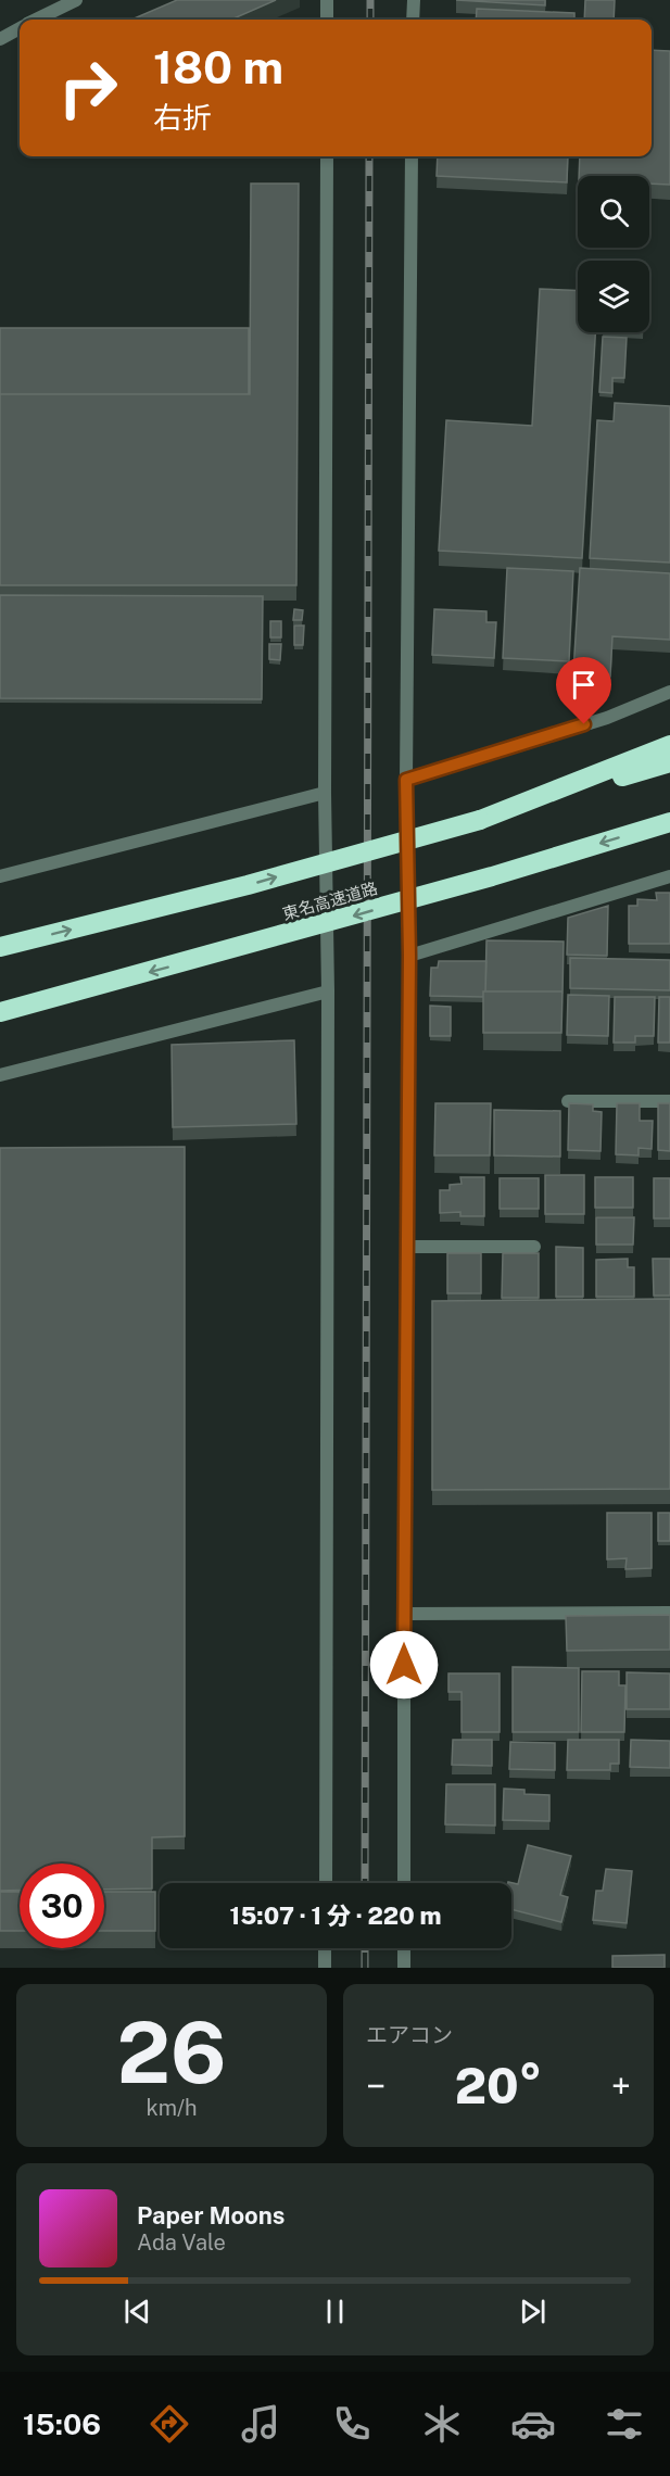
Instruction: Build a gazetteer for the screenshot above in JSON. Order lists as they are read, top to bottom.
{
  "streets": {
    "highway": ["東名高速道路"]
  },
  "page": {
    "turn": ["180 m", "右折"],
    "limit": "30",
    "trip": "15:07 · 1 分 · 220 m",
    "tile": [
      ["26", "km/h"],
      "エアコン"
    ],
    "heat": ["−", "20°", "+"],
    "song": ["Paper Moons", "Ada Vale"],
    "tabs": "15:06"
  }
}
